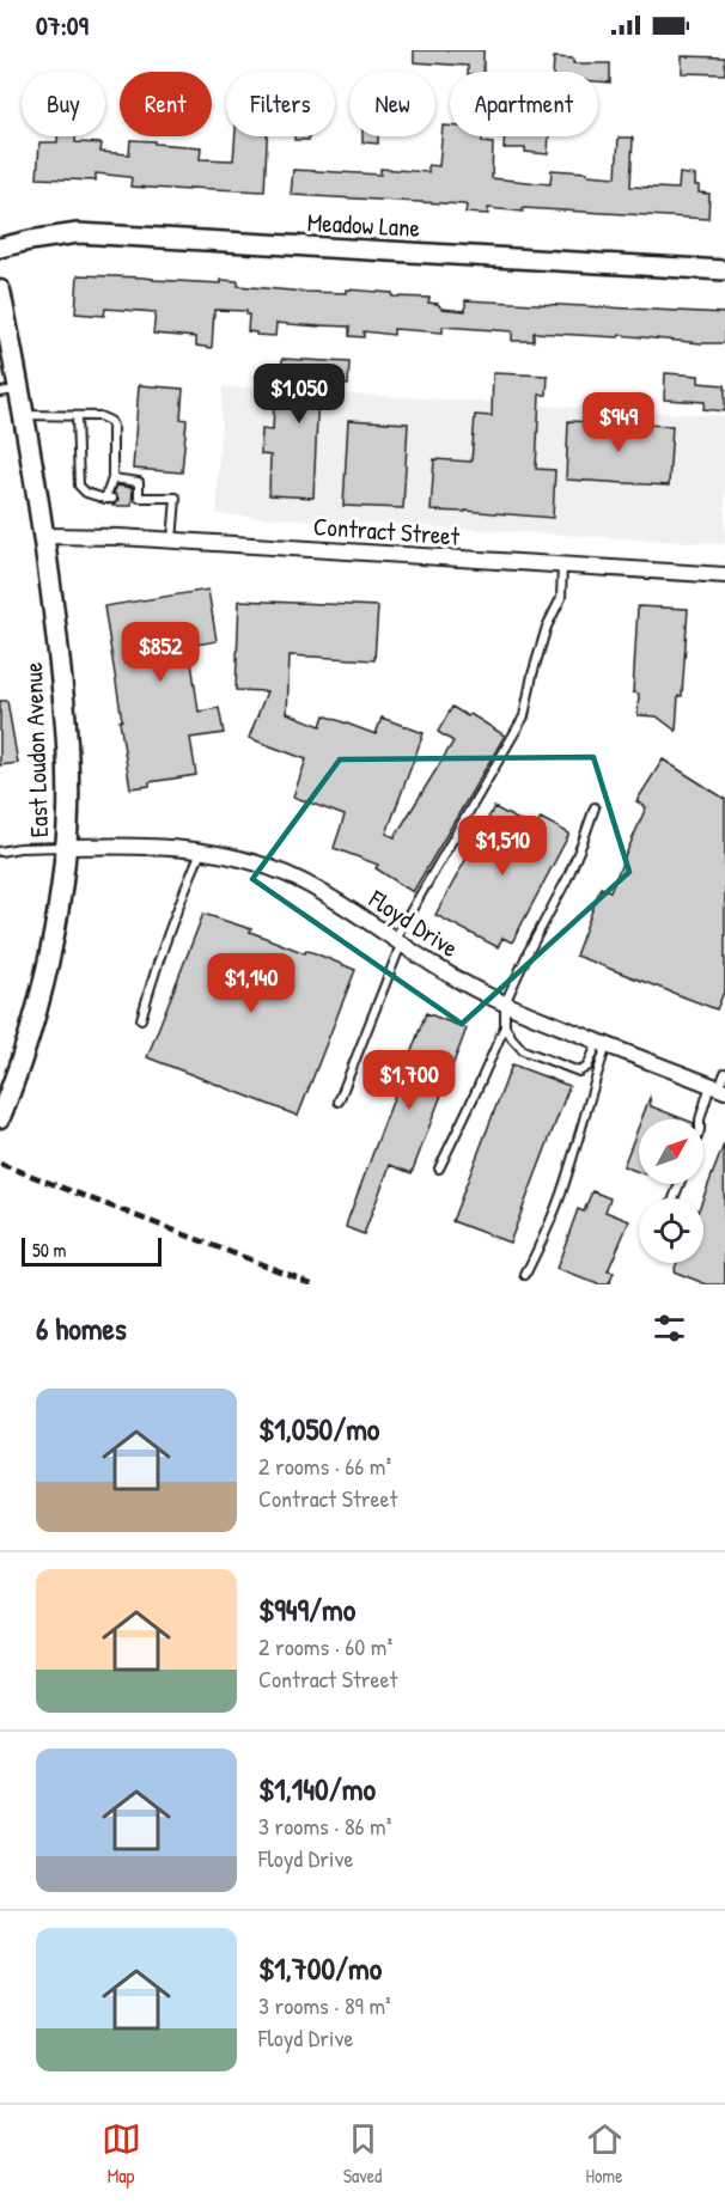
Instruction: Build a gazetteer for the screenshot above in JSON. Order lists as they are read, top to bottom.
{
  "streets": {
    "main road": ["East Loudon Avenue"],
    "street": ["Meadow Lane", "Contract Street", "Floyd Drive"]
  },
  "crossings": [
    ["Contract Street", "East Loudon Avenue"],
    ["East Loudon Avenue", "Floyd Drive"]
  ],
  "scale_bar": "50 m",
  "north": "top right",
  "page": {
    "status": "07:09",
    "chip": [
      "Buy",
      "Rent",
      "Filters",
      "New",
      "Apartment"
    ],
    "price": [
      "$1,050",
      "$949",
      "$852",
      "$1,510",
      "$1,140",
      "$1,700"
    ],
    "scale": "50 m",
    "heading": "6 homes",
    "list": [
      {
        "name": "$1,050/mo",
        "note": "2 rooms · 66 m² · Contract Street"
      },
      {
        "name": "$949/mo",
        "note": "2 rooms · 60 m² · Contract Street"
      },
      {
        "name": "$1,140/mo",
        "note": "3 rooms · 86 m² · Floyd Drive"
      },
      {
        "name": "$1,700/mo",
        "note": "3 rooms · 89 m² · Floyd Drive"
      }
    ],
    "tabs": ["Map", "Saved", "Home"]
  }
}
